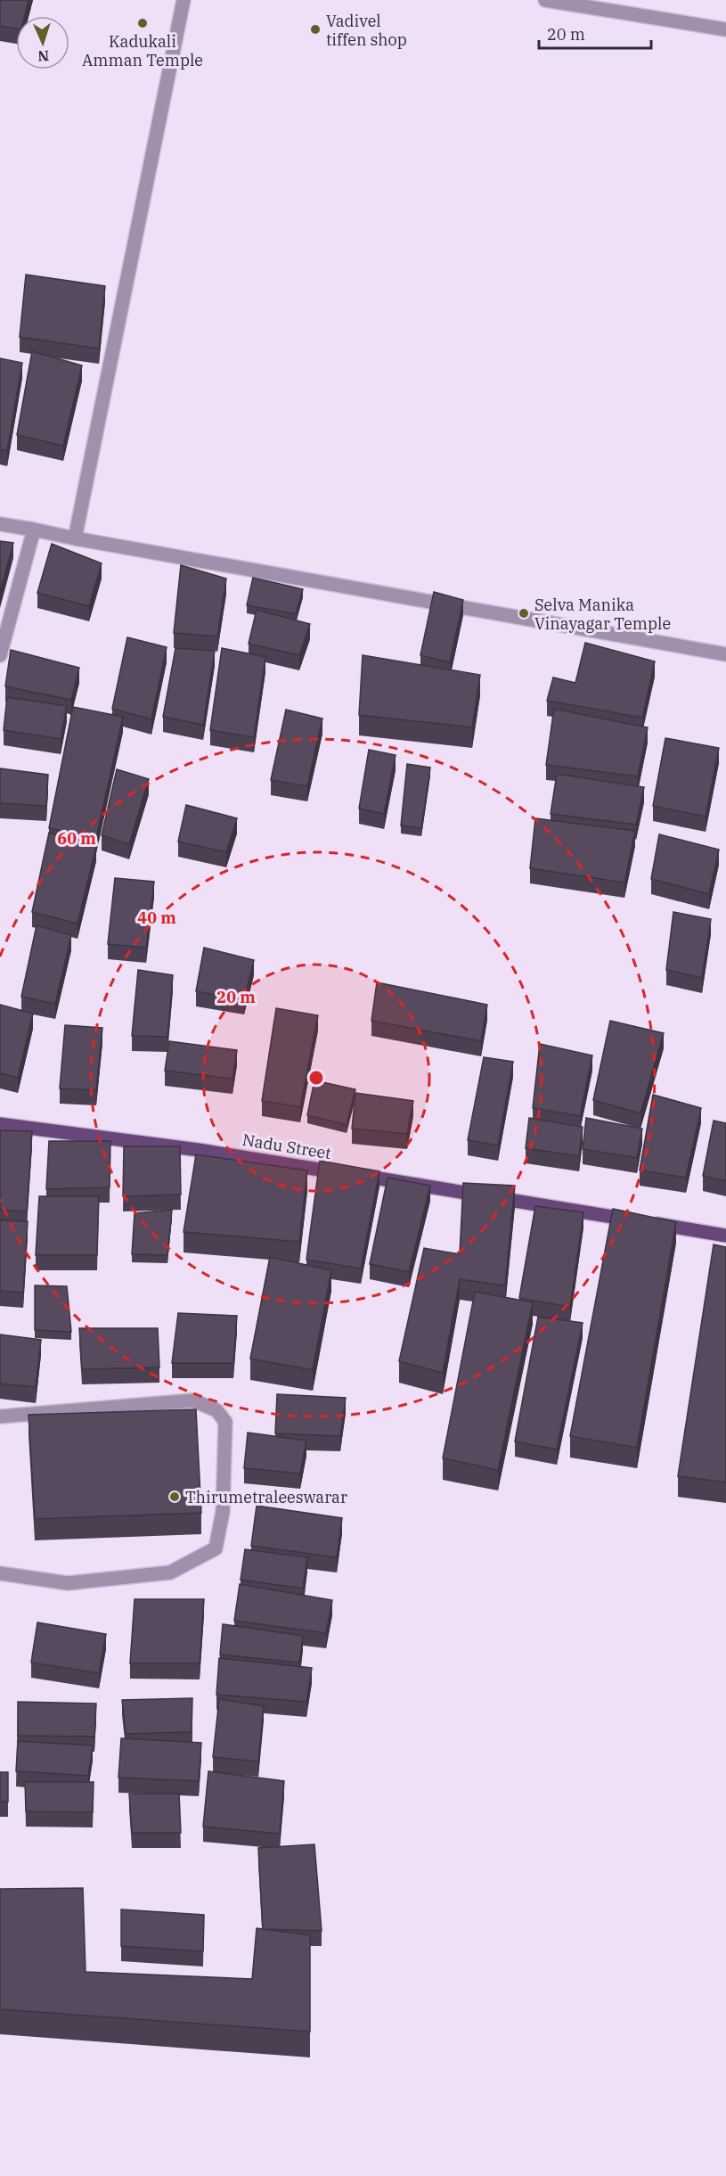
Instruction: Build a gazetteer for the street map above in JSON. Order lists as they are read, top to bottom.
{
  "streets": {
    "main road": ["Nadu Street"]
  },
  "places": [
    "Kadukali Amman Temple",
    "Vadivel tiffen shop",
    "Selva Manika Vinayagar Temple",
    "Thirumetraleeswarar"
  ],
  "scale_bar": "20 m",
  "north": "bottom",
  "rings": ["60 m", "40 m", "20 m"]
}
